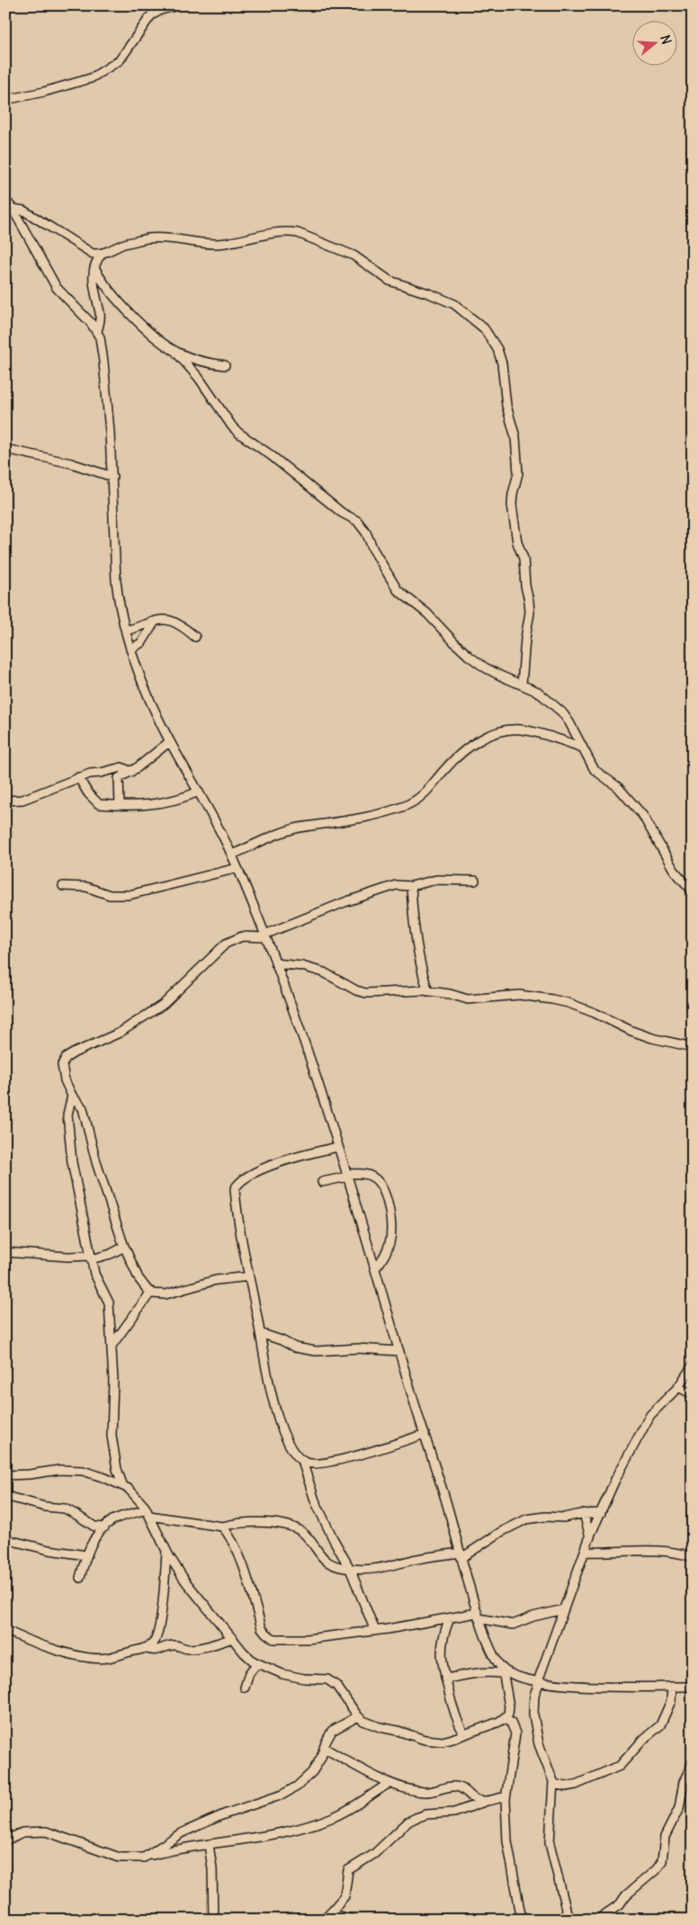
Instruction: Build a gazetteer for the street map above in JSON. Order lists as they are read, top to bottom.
{
  "north": "right"
}
